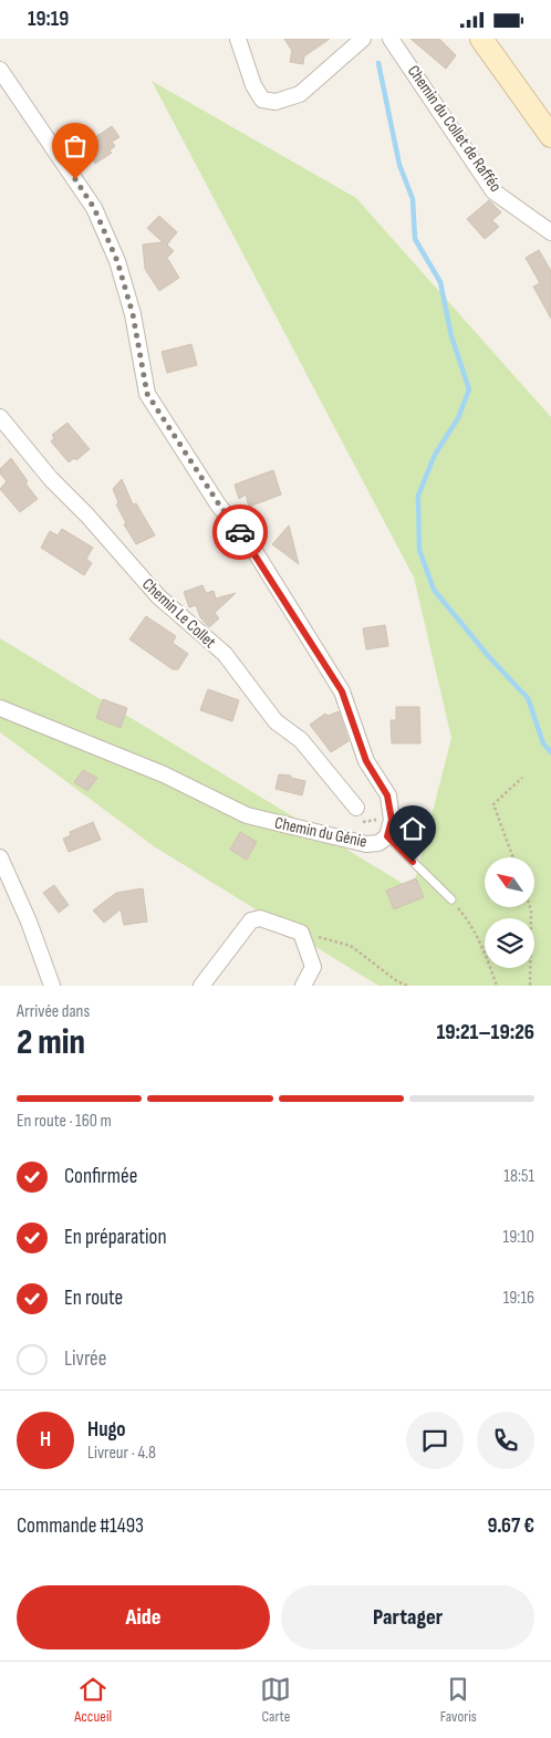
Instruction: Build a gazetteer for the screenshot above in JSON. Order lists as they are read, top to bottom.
{
  "streets": {
    "street": ["Chemin du Collet de Rafféo", "Chemin Le Collet", "Chemin du Génie"]
  },
  "north": "top left",
  "page": {
    "status": "19:19",
    "heading": ["2 min", "Arrivée dans", "19:21–19:26"],
    "panel": [
      "Hugo",
      "Livreur · 4.8",
      "Commande #1493",
      "9.67 €"
    ],
    "bar": "En route · 160 m",
    "list": [
      ["Confirmée", "18:51"],
      ["En préparation", "19:10"],
      ["En route", "19:16"],
      "Livrée"
    ],
    "round": "H",
    "buttons": ["Aide", "Partager"],
    "tabs": ["Accueil", "Carte", "Favoris"]
  }
}
